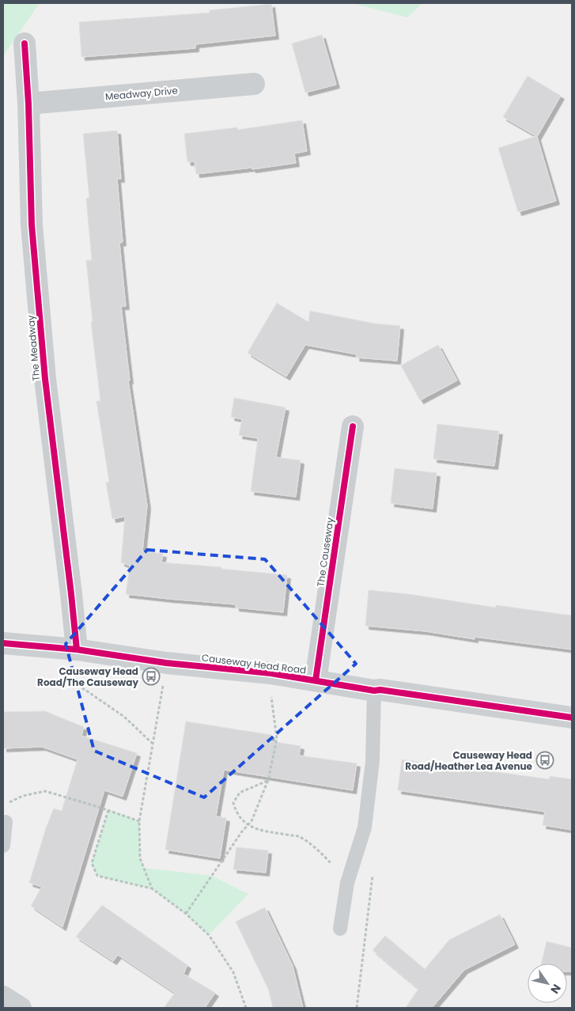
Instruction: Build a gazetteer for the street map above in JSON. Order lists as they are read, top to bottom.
{
  "streets": {
    "street": [
      "Meadway Drive",
      "The Meadway",
      "The Causeway",
      "Causeway Head Road"
    ]
  },
  "crossings": [
    ["Meadway Drive", "The Meadway"],
    ["The Meadway", "Causeway Head Road"],
    ["The Causeway", "Causeway Head Road"]
  ],
  "places": {
    "bus stop": ["Causeway Head Road/The Causeway", "Causeway Head Road/Heather Lea Avenue"]
  },
  "north": "bottom right"
}
